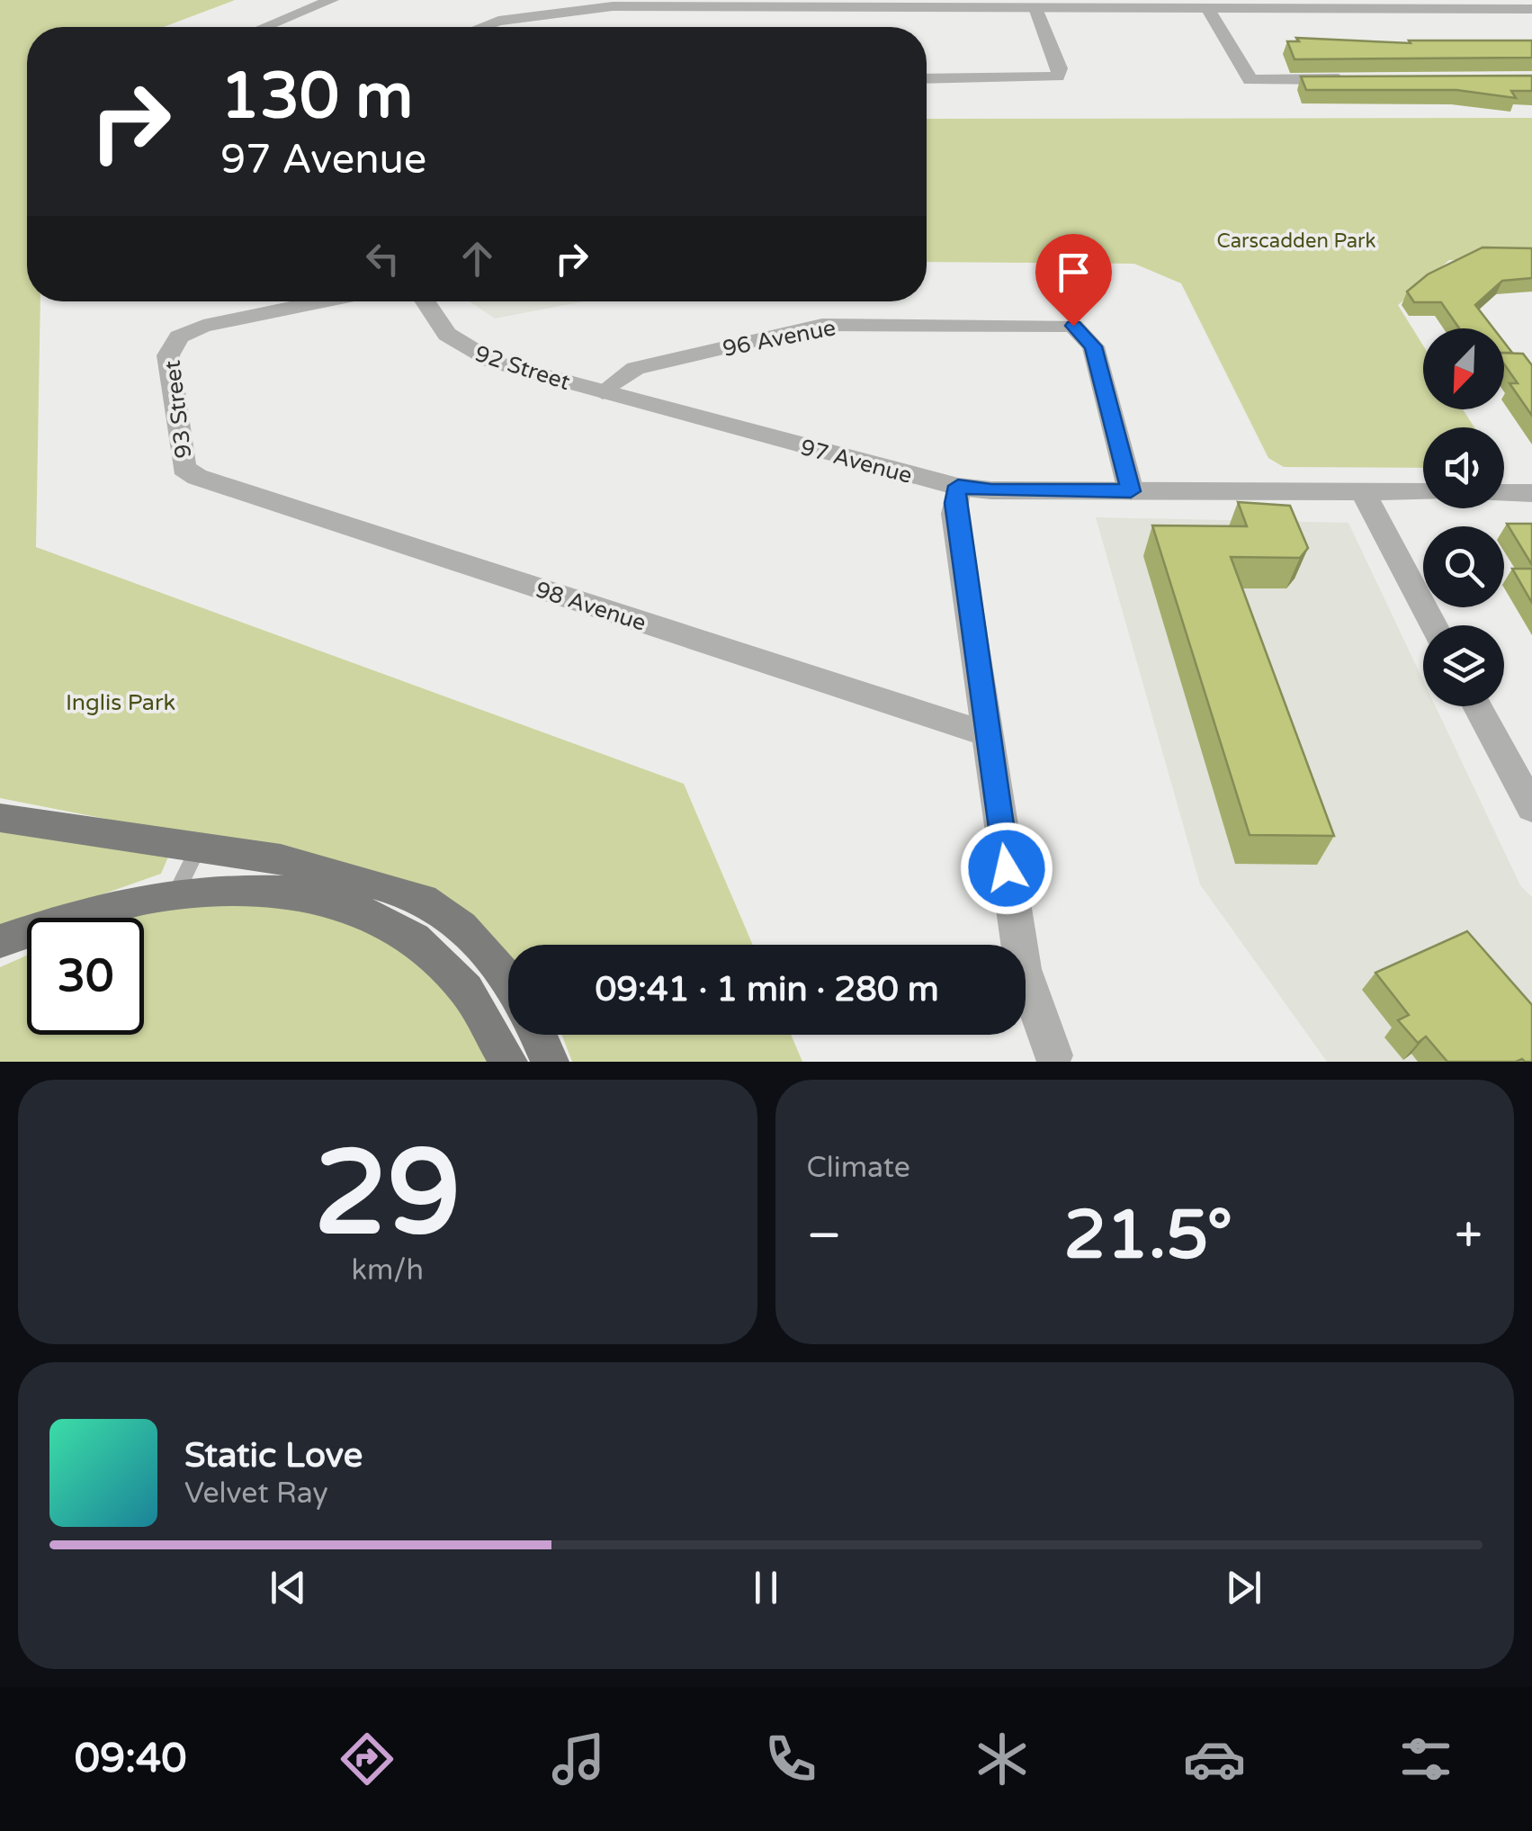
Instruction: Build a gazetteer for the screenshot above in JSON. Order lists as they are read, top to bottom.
{
  "streets": {
    "street": [
      "96 Avenue",
      "92 Street",
      "93 Street",
      "97 Avenue",
      "98 Avenue"
    ]
  },
  "crossings": [
    ["96 Avenue", "92 Street"],
    ["96 Avenue", "97 Avenue"],
    ["92 Street", "97 Avenue"],
    ["93 Street", "98 Avenue"]
  ],
  "parks": ["Carscadden Park", "Inglis Park"],
  "north": "bottom left",
  "page": {
    "turn": ["130 m", "97 Avenue"],
    "limit": "30",
    "trip": "09:41 · 1 min · 280 m",
    "tile": [
      ["29", "km/h"],
      "Climate"
    ],
    "heat": ["−", "21.5°", "+"],
    "song": ["Static Love", "Velvet Ray"],
    "tabs": "09:40"
  }
}
